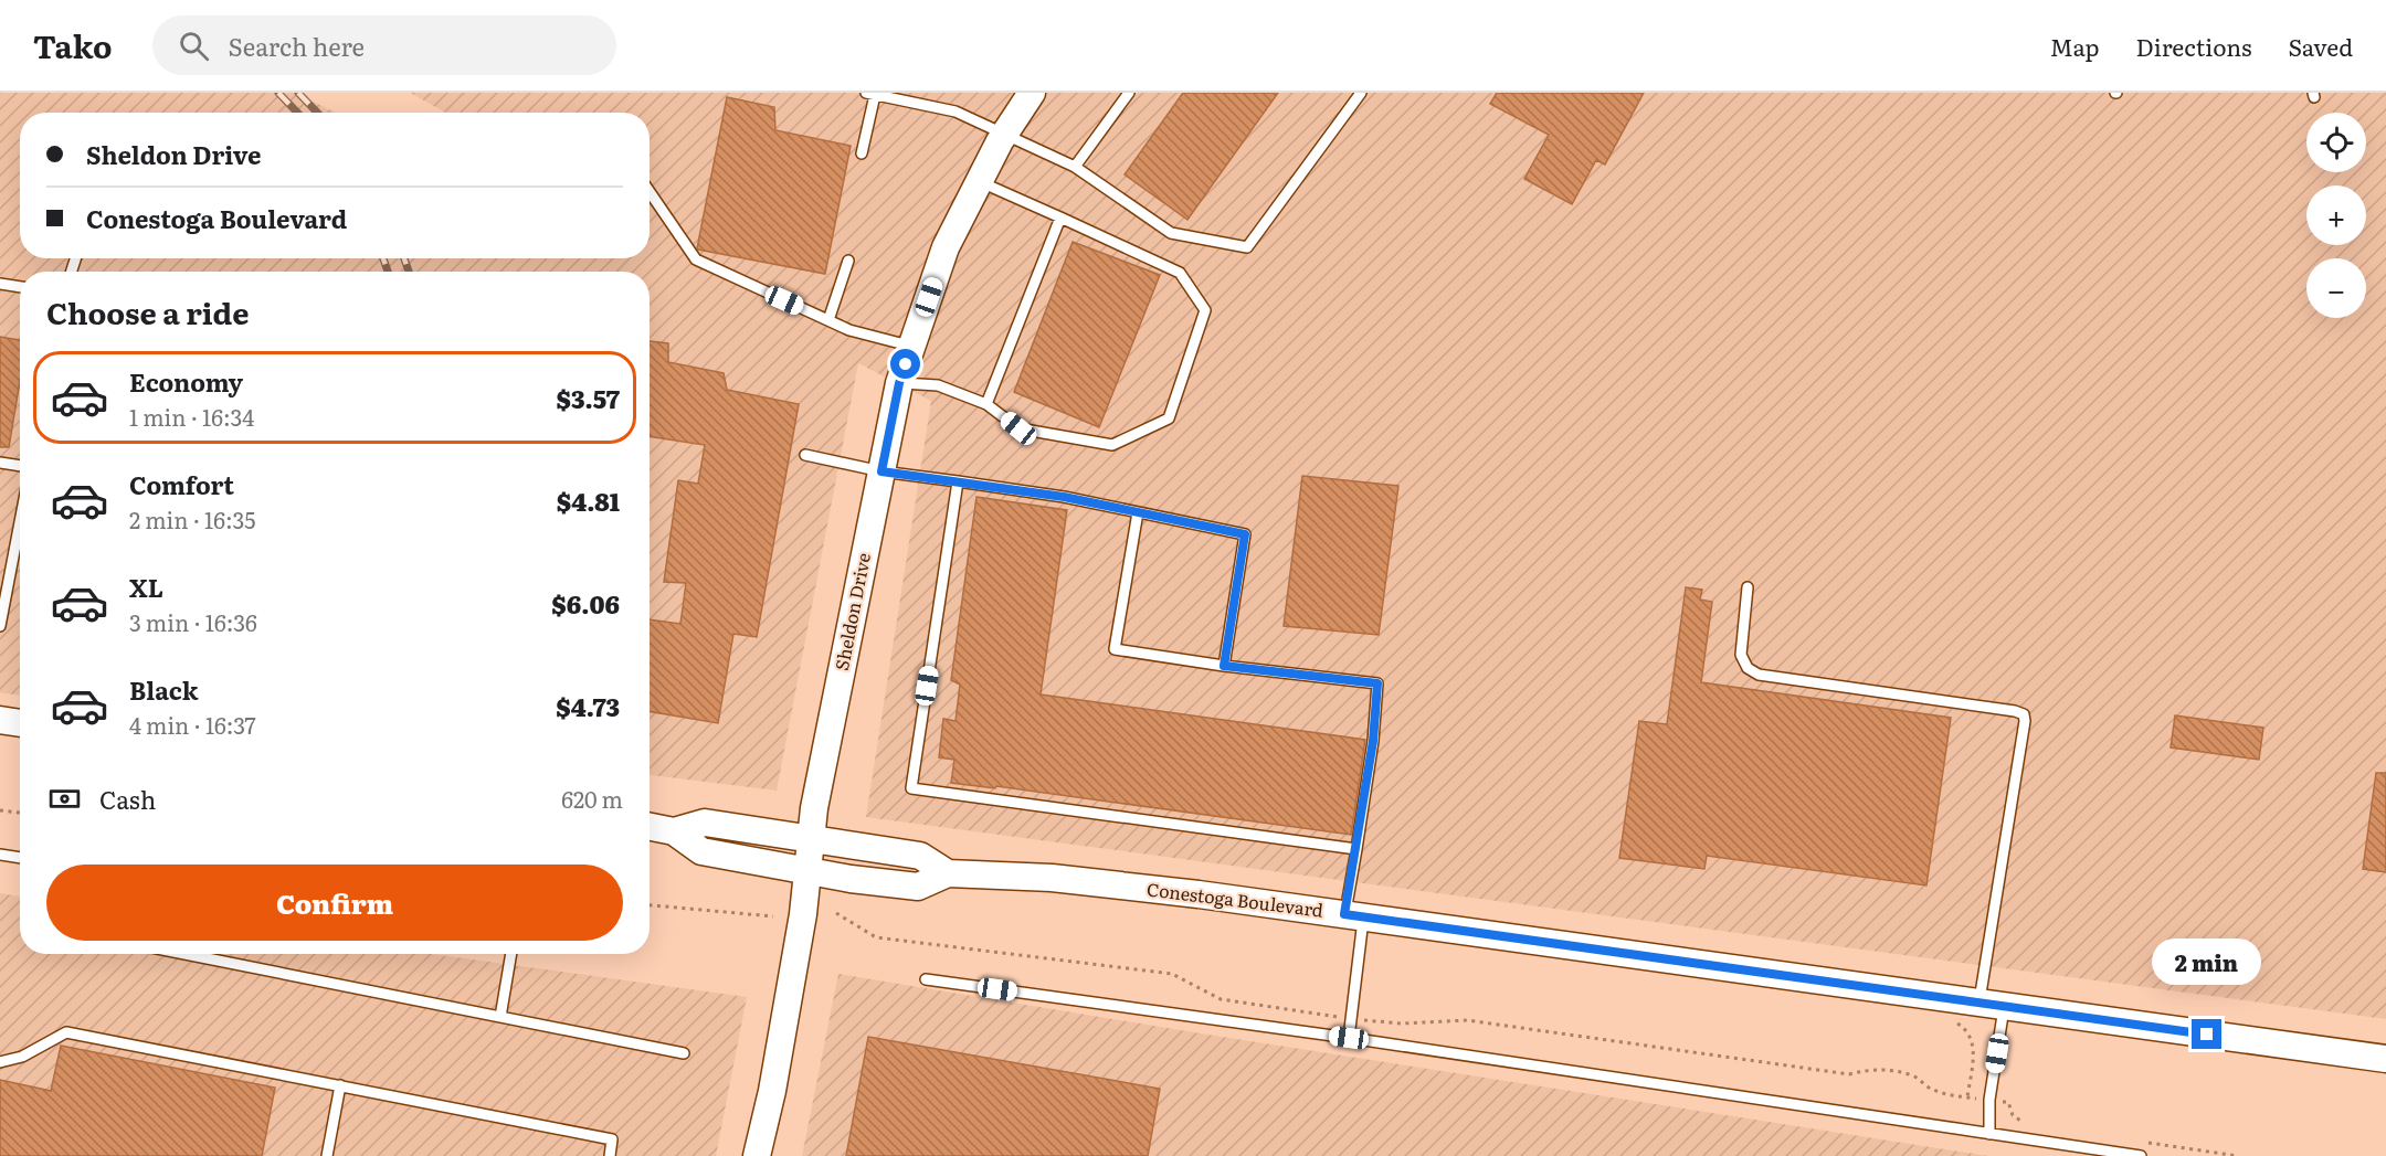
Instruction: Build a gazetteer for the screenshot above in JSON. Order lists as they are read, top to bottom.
{
  "streets": {
    "street": ["Sheldon Drive", "Conestoga Boulevard"]
  },
  "crossings": [
    ["Sheldon Drive", "Conestoga Boulevard"]
  ],
  "page": {
    "header": "Tako",
    "search": "Search here",
    "nav": ["Map", "Directions", "Saved"],
    "map_buttons": ["+", "−"],
    "banner": ["Sheldon Drive", "Conestoga Boulevard"],
    "heading": "Choose a ride",
    "list": [
      {
        "name": "Economy",
        "note": "1 min · 16:34",
        "value": "$3.57"
      },
      {
        "name": "Comfort",
        "note": "2 min · 16:35",
        "value": "$4.81"
      },
      {
        "name": "XL",
        "note": "3 min · 16:36",
        "value": "$6.06"
      },
      {
        "name": "Black",
        "note": "4 min · 16:37",
        "value": "$4.73"
      }
    ],
    "pay": ["Cash", "620 m"],
    "buttons": "Confirm",
    "bubble": "2 min"
  }
}
